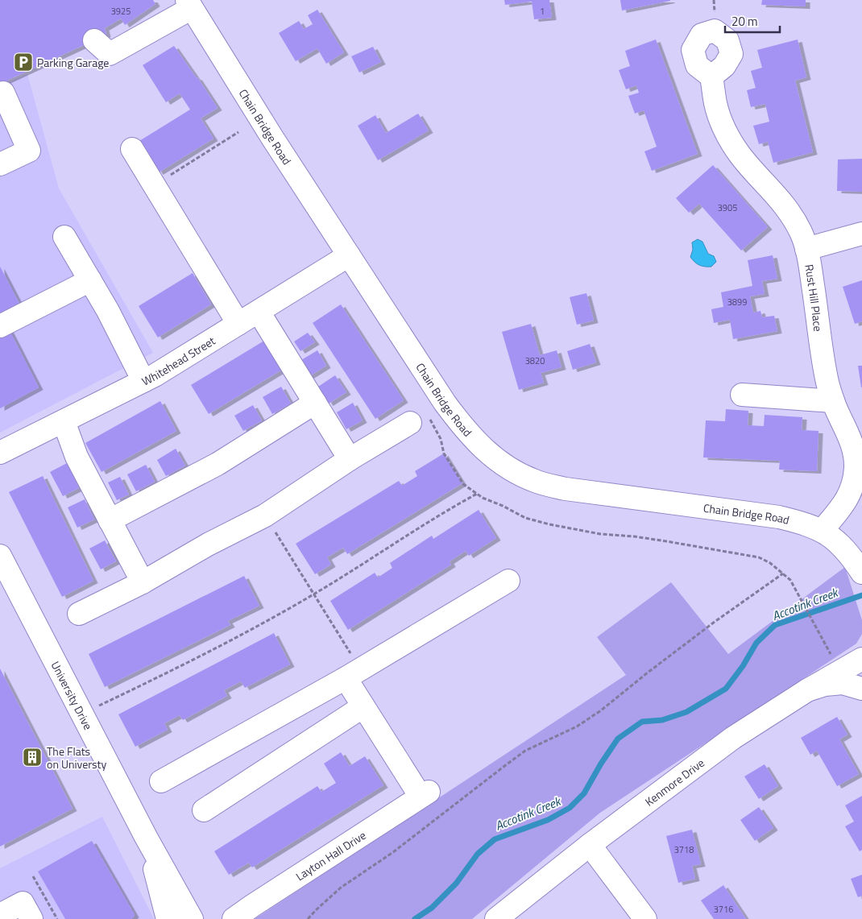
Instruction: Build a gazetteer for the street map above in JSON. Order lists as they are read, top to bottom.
{
  "streets": {
    "street": [
      "Chain Bridge Road",
      "Rust Hill Place",
      "Whitehead Street",
      "University Drive",
      "Kenmore Drive",
      "Layton Hall Drive"
    ]
  },
  "crossings": [
    ["Chain Bridge Road", "Rust Hill Place"],
    ["Chain Bridge Road", "Whitehead Street"]
  ],
  "water": ["Accotink Creek"],
  "places": {
    "parking": ["Parking Garage"],
    "building": ["The Flats on Universty"]
  },
  "house_numbers": [
    "3925",
    "1",
    "3905",
    "3899",
    "3820",
    "3718",
    "3716"
  ],
  "scale_bar": "20 m"
}
